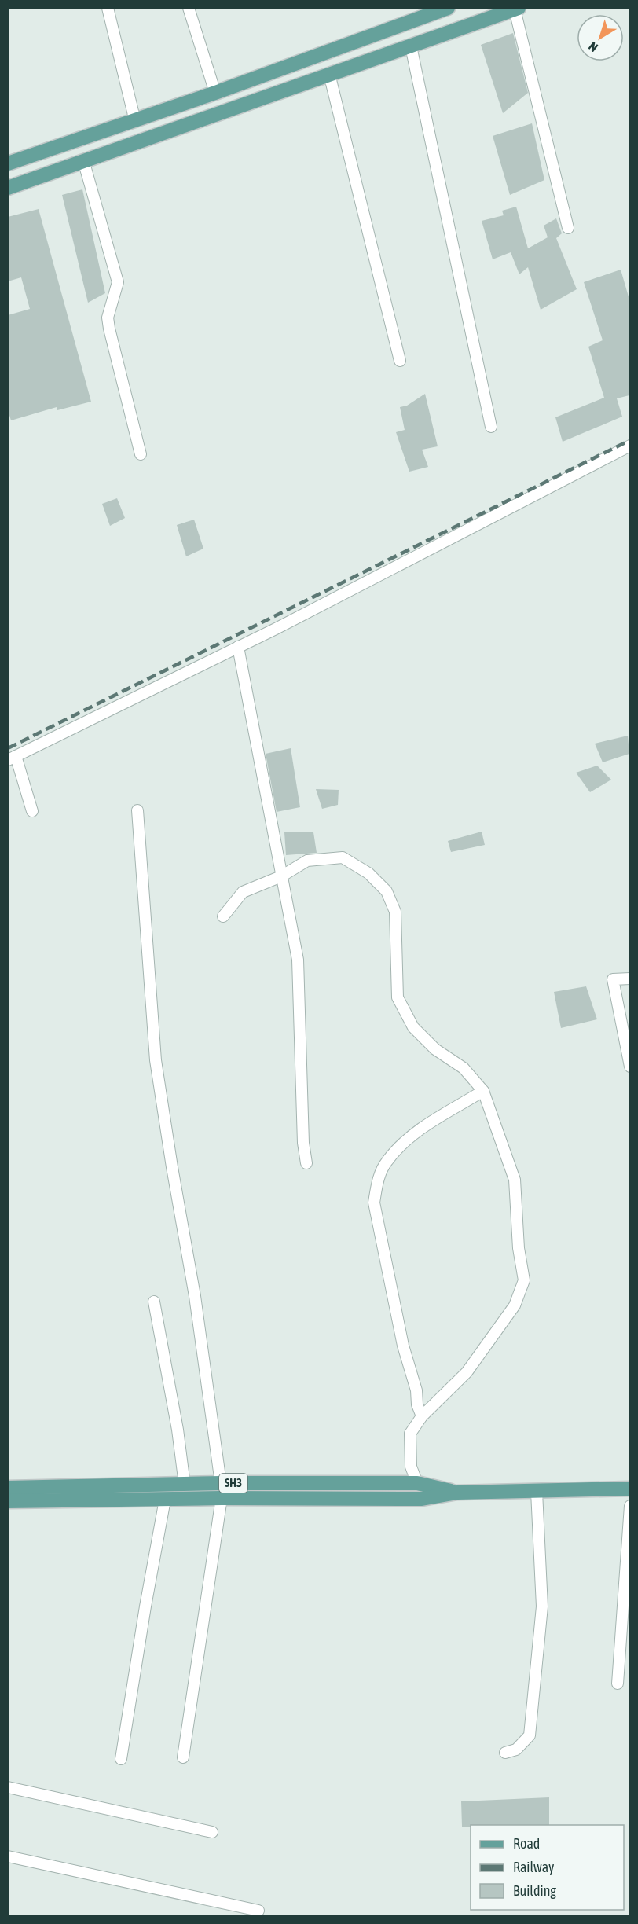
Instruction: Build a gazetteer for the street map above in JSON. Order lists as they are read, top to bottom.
{
  "streets": {
    "main road": ["SH3"]
  },
  "legend": ["Road", "Railway", "Building"],
  "north": "bottom left"
}
